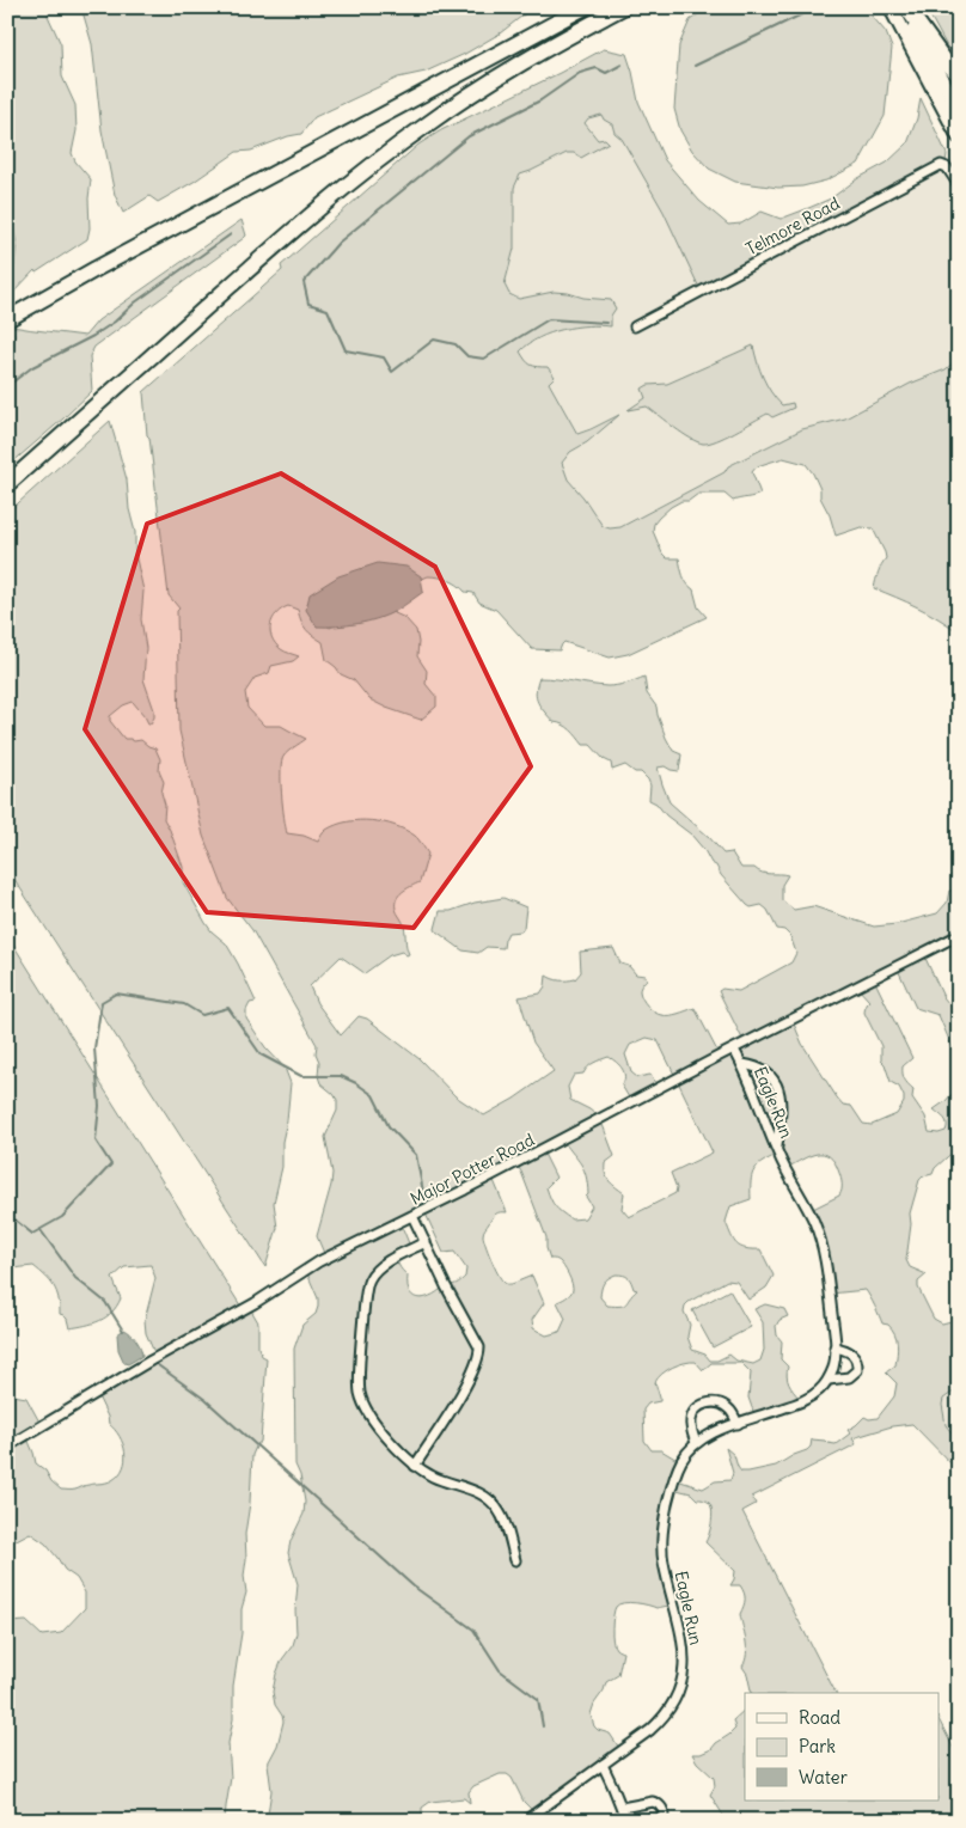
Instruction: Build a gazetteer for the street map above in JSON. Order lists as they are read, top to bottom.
{
  "streets": {
    "street": ["Telmore Road", "Eagle Run", "Major Potter Road"]
  },
  "crossings": [
    ["Eagle Run", "Major Potter Road"]
  ],
  "legend": ["Road", "Park", "Water"]
}
